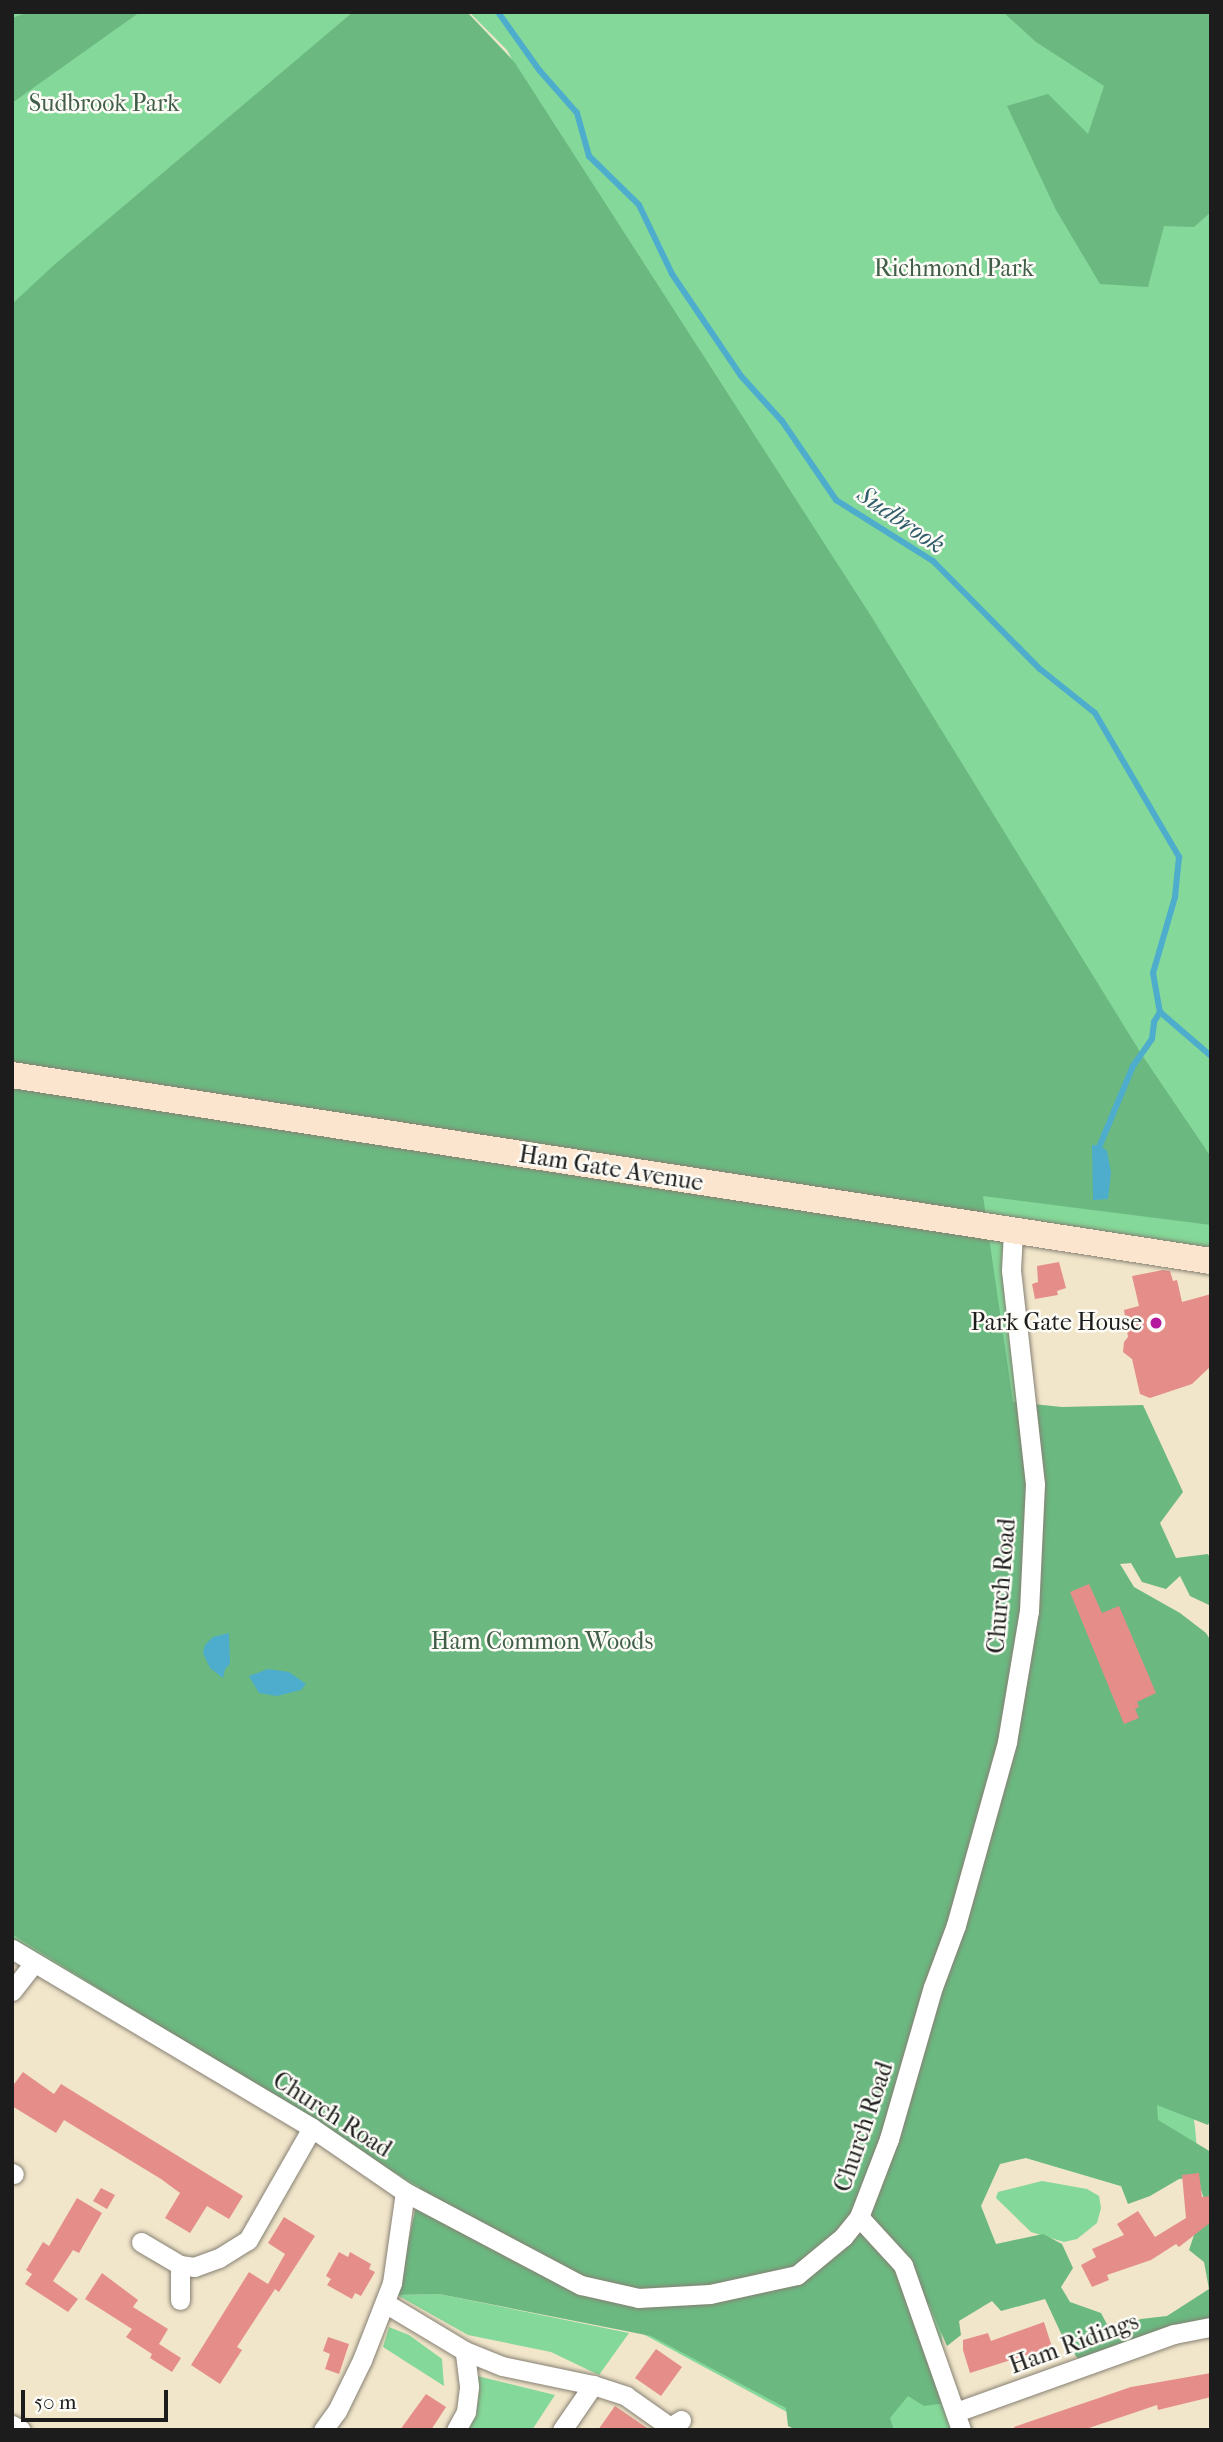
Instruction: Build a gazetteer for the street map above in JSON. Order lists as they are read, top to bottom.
{
  "streets": {
    "main road": ["Ham Gate Avenue"],
    "street": ["Church Road", "Ham Ridings"]
  },
  "crossings": [
    ["Ham Gate Avenue", "Church Road"]
  ],
  "water": ["Sudbrook"],
  "parks": ["Sudbrook Park", "Richmond Park", "Ham Common Woods"],
  "places": ["Park Gate House"],
  "scale_bar": "50 m"
}
